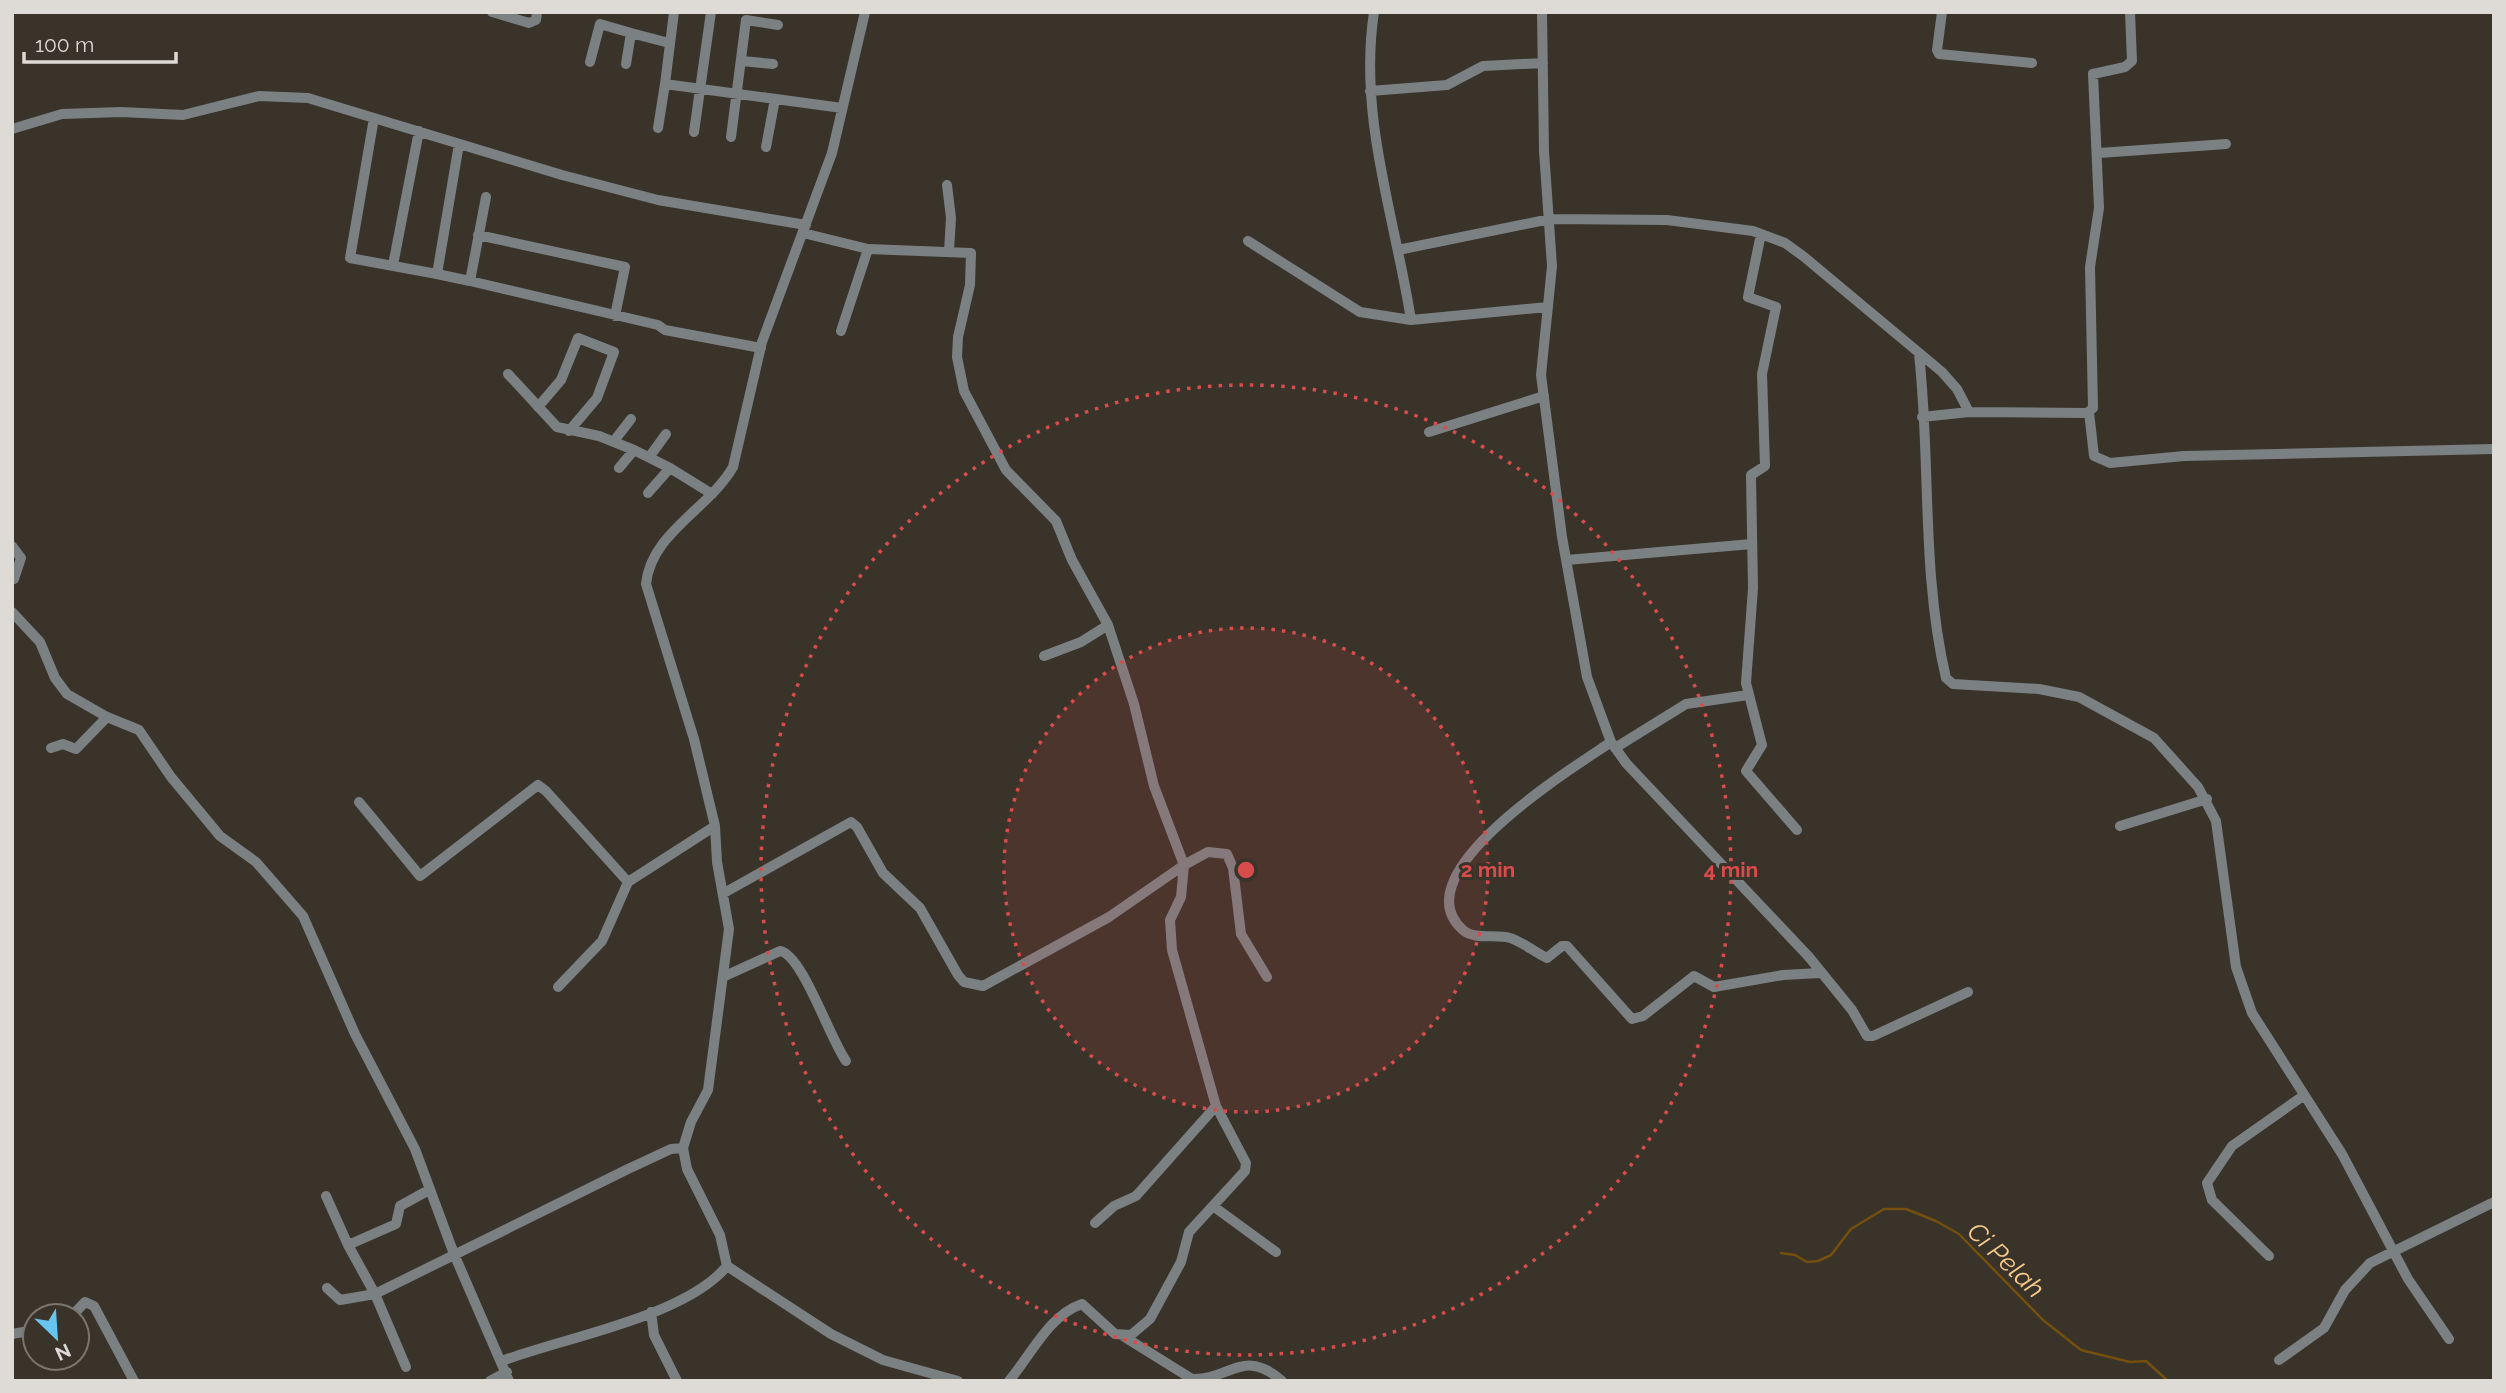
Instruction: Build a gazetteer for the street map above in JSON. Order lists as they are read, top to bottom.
{
  "water": ["Ci Pelah"],
  "scale_bar": "100 m",
  "north": "bottom right",
  "rings": ["2 min", "4 min"]
}
